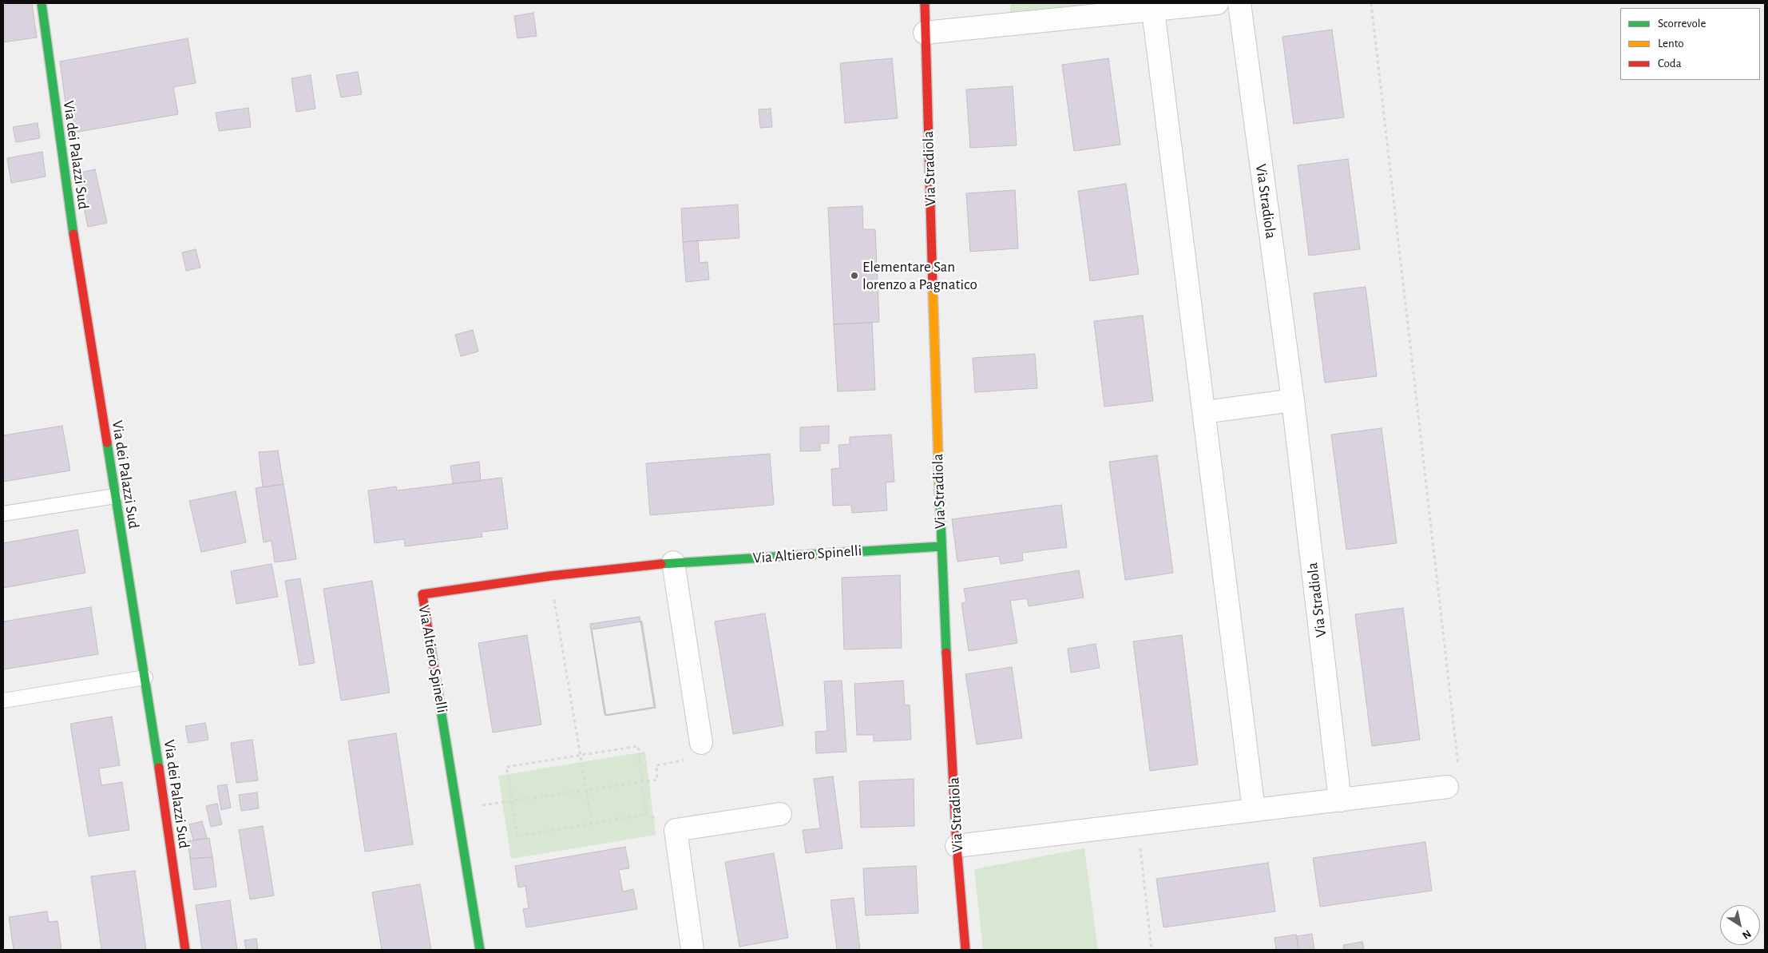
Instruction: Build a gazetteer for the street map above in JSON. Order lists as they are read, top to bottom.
{
  "streets": {
    "street": ["Via dei Palazzi Sud", "Via Stradiola", "Via Altiero Spinelli"]
  },
  "crossings": [
    ["Via Stradiola", "Via Altiero Spinelli"]
  ],
  "places": ["Elementare San lorenzo a Pagnatico"],
  "legend": ["Scorrevole", "Lento", "Coda"],
  "north": "bottom right"
}
